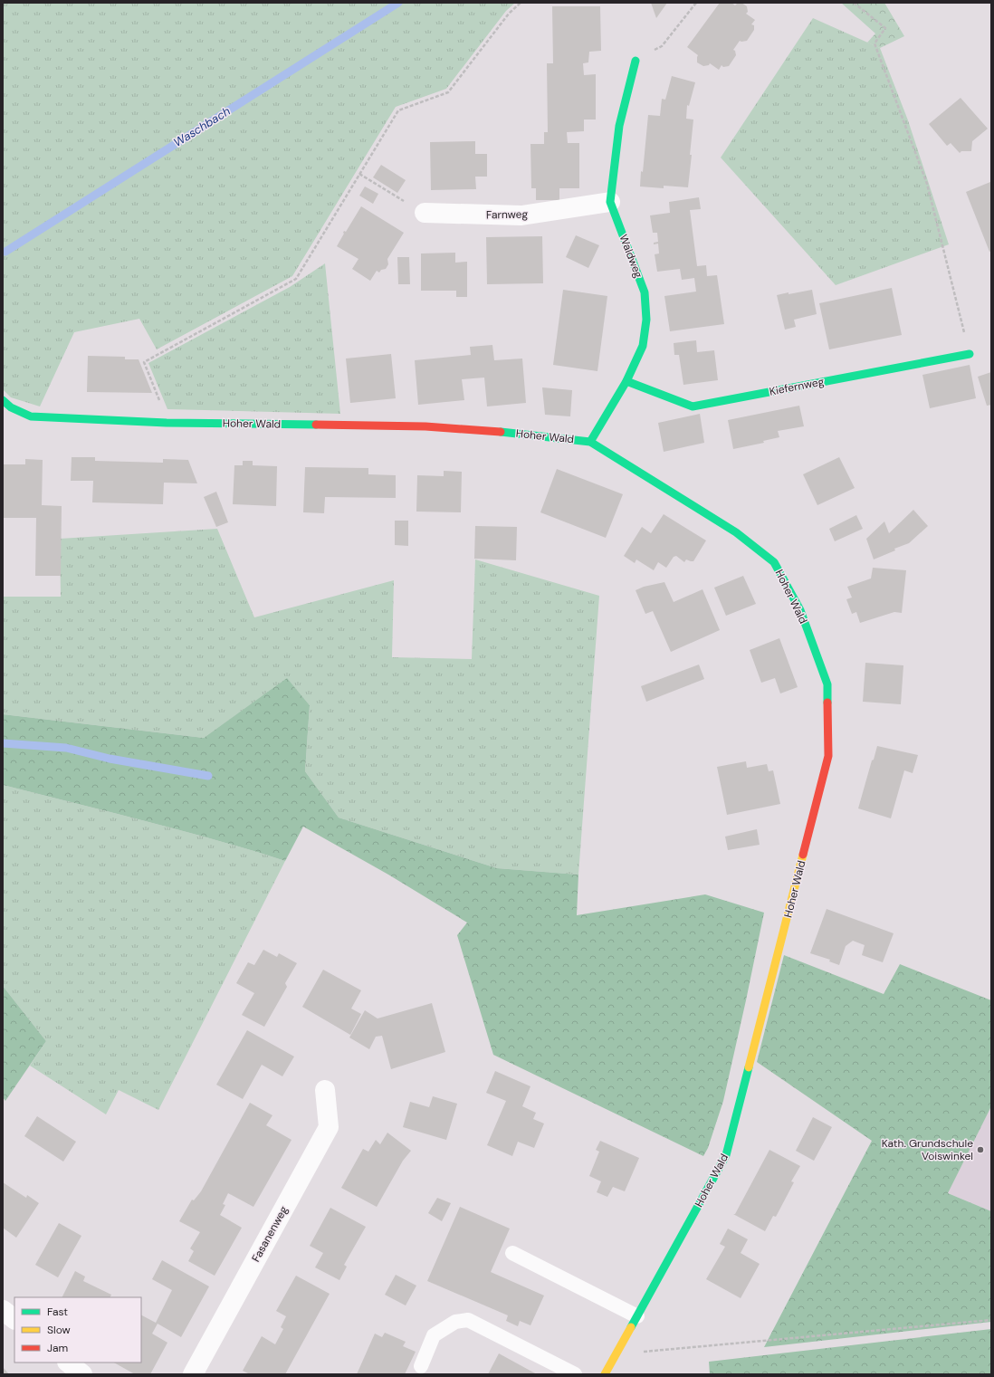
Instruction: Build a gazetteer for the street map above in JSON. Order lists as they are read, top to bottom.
{
  "streets": {
    "street": [
      "Farnweg",
      "Waldweg",
      "Kiefernweg",
      "Hoher Wald",
      "Fasanenweg"
    ]
  },
  "crossings": [
    ["Farnweg", "Waldweg"],
    ["Waldweg", "Kiefernweg"],
    ["Waldweg", "Hoher Wald"]
  ],
  "water": ["Waschbach"],
  "places": ["Kath. Grundschule Voiswinkel"],
  "legend": ["Fast", "Slow", "Jam"]
}
